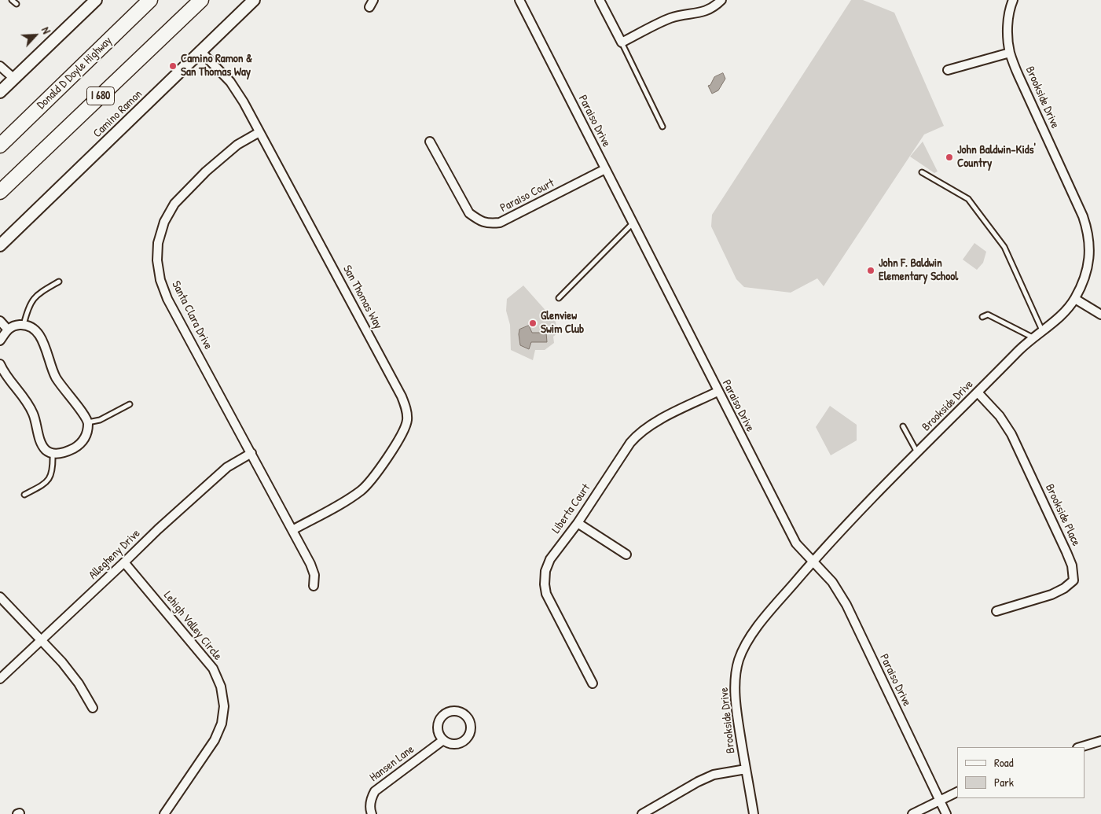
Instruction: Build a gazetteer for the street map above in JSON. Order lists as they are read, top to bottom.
{
  "streets": {
    "highway": ["Donald D Doyle Highway", "I 680"],
    "street": [
      "Brookside Drive",
      "Camino Ramon",
      "Paraiso Drive",
      "Paraiso Court",
      "San Thomas Way",
      "Santa Clara Drive",
      "Liberta Court",
      "Brookside Place",
      "Allegheny Drive",
      "Lehigh Valley Circle",
      "Hansen Lane"
    ]
  },
  "crossings": [
    ["Brookside Drive", "Paraiso Drive"],
    ["Brookside Drive", "Brookside Place"],
    ["Camino Ramon", "San Thomas Way"],
    ["Paraiso Drive", "Paraiso Court"],
    ["Paraiso Drive", "Liberta Court"],
    ["San Thomas Way", "Santa Clara Drive"],
    ["Santa Clara Drive", "Allegheny Drive"],
    ["Allegheny Drive", "Lehigh Valley Circle"]
  ],
  "places": [
    "Camino Ramon & San Thomas Way",
    "John Baldwin-Kids' Country",
    "John F. Baldwin Elementary School",
    "Glenview Swim Club"
  ],
  "legend": ["Road", "Park"],
  "north": "top right"
}
